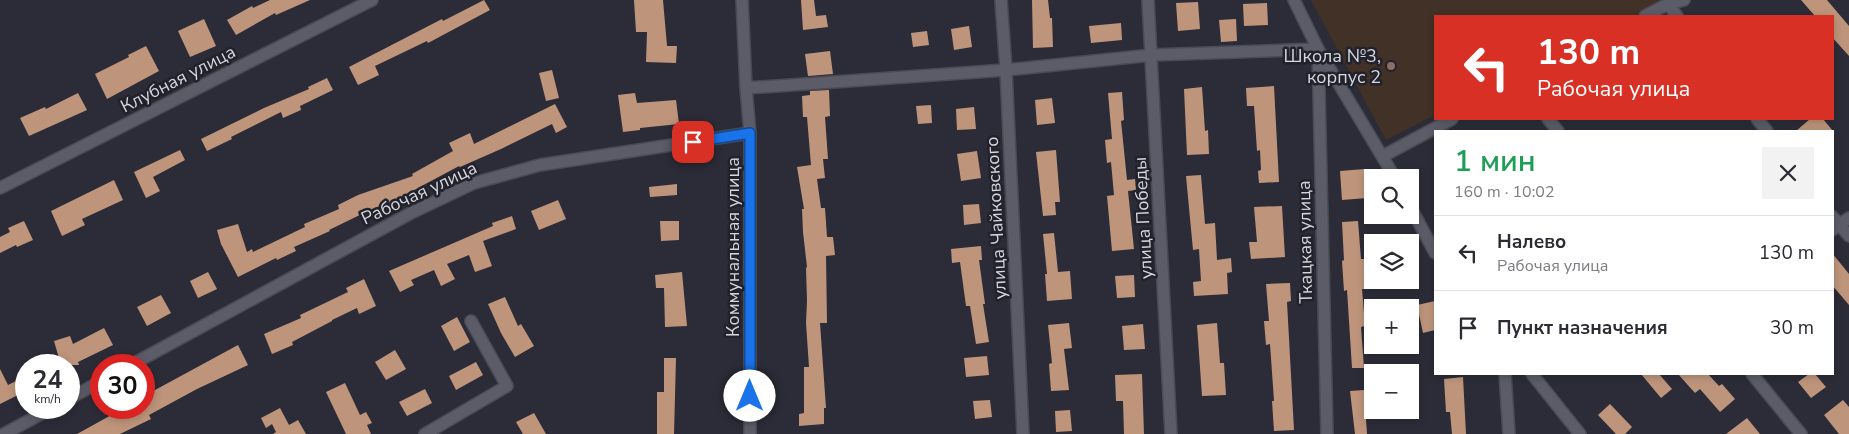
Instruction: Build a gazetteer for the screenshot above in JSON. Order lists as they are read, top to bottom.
{
  "streets": {
    "street": [
      "Клубная улица",
      "Рабочая улица",
      "улица Чайковского",
      "улица Победы",
      "Ткацкая улица",
      "Коммунальная улица"
    ]
  },
  "crossings": [
    ["Рабочая улица", "Коммунальная улица"]
  ],
  "places": ["Школа №3, корпус 2"],
  "page": {
    "turn": ["130 m", "Рабочая улица"],
    "heading": ["1 мин", "160 m · 10:02"],
    "map_buttons": ["+", "−"],
    "list": [
      {
        "name": "Налево",
        "note": "Рабочая улица",
        "value": "130 m"
      },
      {
        "name": "Пункт назначения",
        "value": "30 m"
      }
    ],
    "speed": "24 km/h",
    "limit": "30"
  }
}
